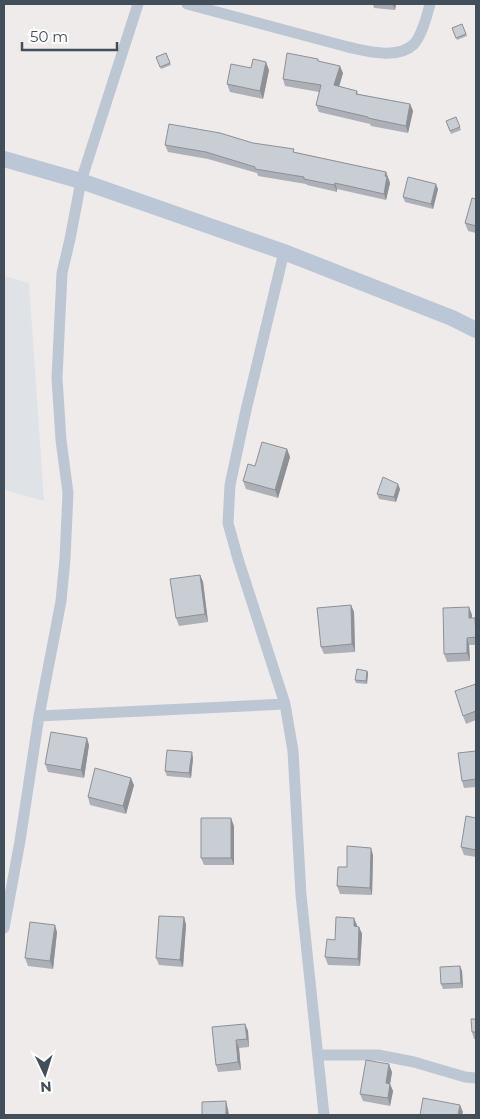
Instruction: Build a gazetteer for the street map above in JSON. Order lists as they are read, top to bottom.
{
  "scale_bar": "50 m",
  "north": "bottom"
}
